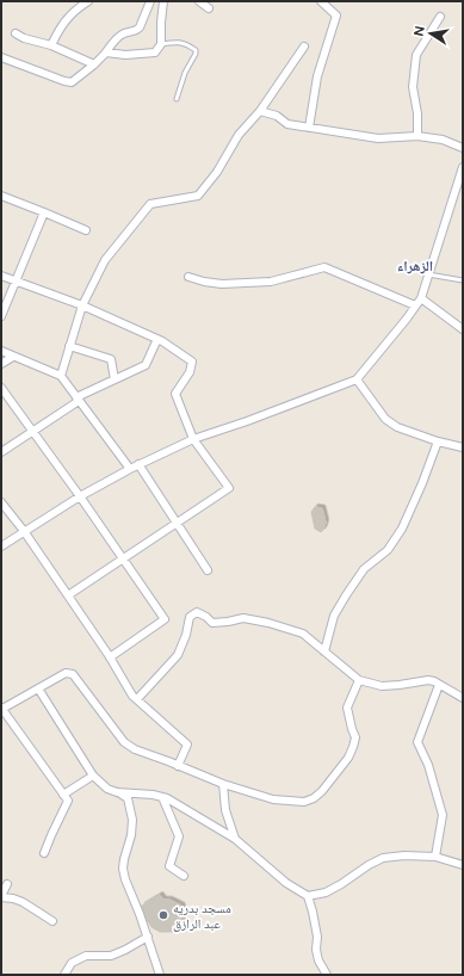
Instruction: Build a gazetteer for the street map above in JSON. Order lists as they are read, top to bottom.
{
  "districts": ["الزهراء"],
  "places": ["مسجد بدريه عبد الرازق"],
  "north": "left"
}
